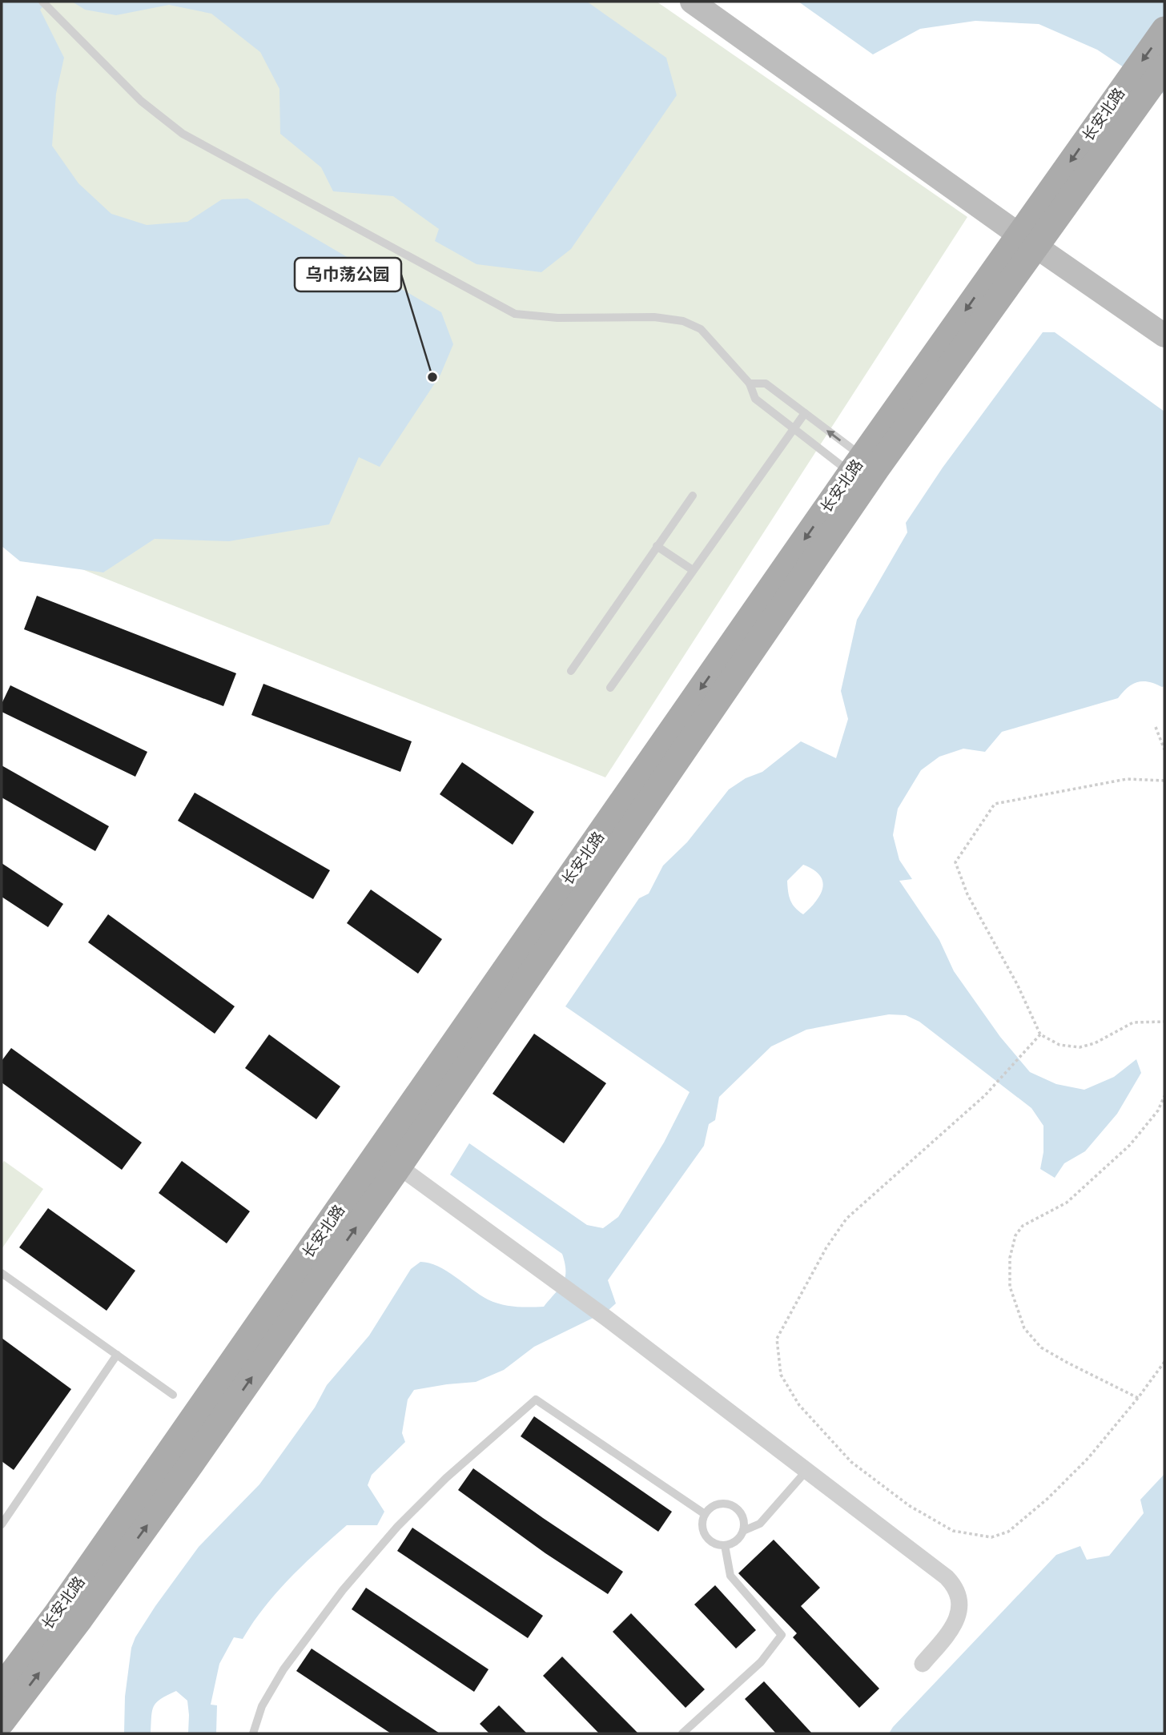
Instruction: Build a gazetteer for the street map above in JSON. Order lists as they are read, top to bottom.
{
  "streets": {
    "main road": ["长安北路"]
  },
  "places": ["乌巾荡公园"]
}
